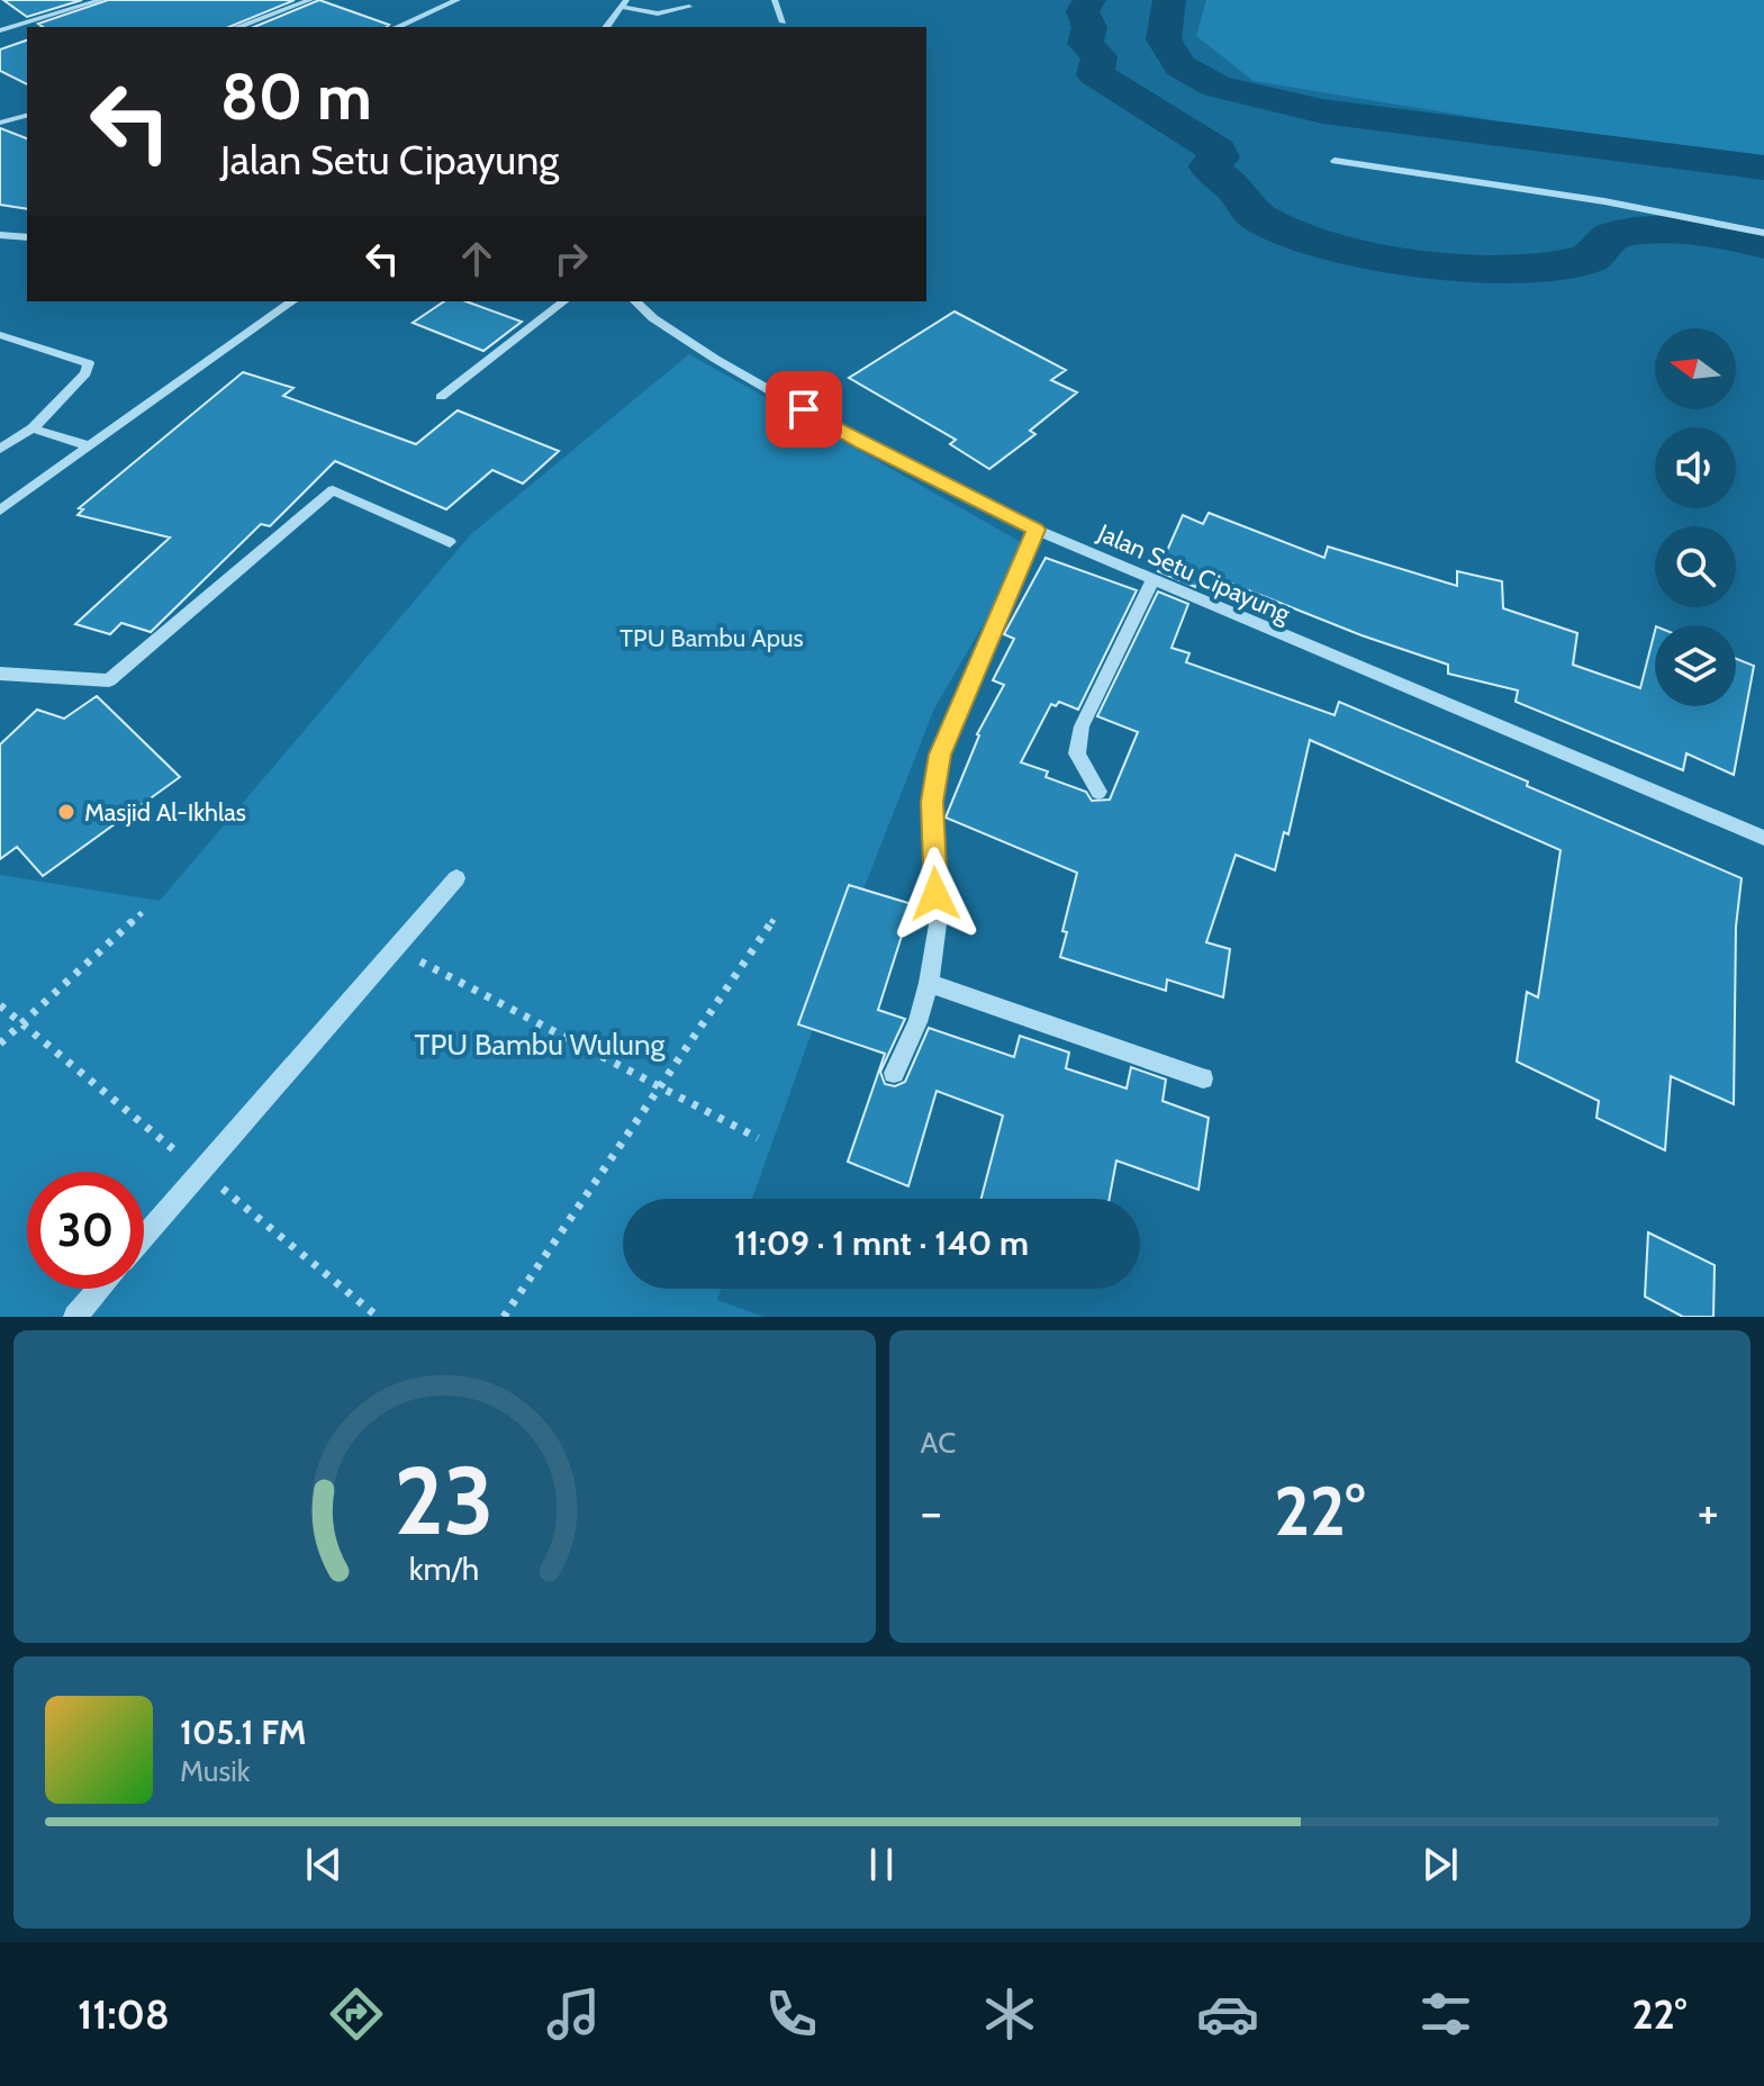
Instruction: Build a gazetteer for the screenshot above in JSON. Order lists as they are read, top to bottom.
{
  "streets": {
    "street": ["Jalan Setu Cipayung"]
  },
  "parks": ["TPU Bambu Apus", "TPU Bambu Wulung"],
  "places": ["Masjid Al-Ikhlas"],
  "north": "left",
  "page": {
    "turn": ["80 m", "Jalan Setu Cipayung"],
    "limit": "30",
    "trip": "11:09 · 1 mnt · 140 m",
    "tile": "AC",
    "heat": ["−", "22°", "+"],
    "song": ["105.1 FM", "Musik"],
    "tabs": ["11:08", "22°"],
    "gauge": ["23", "km/h"]
  }
}
